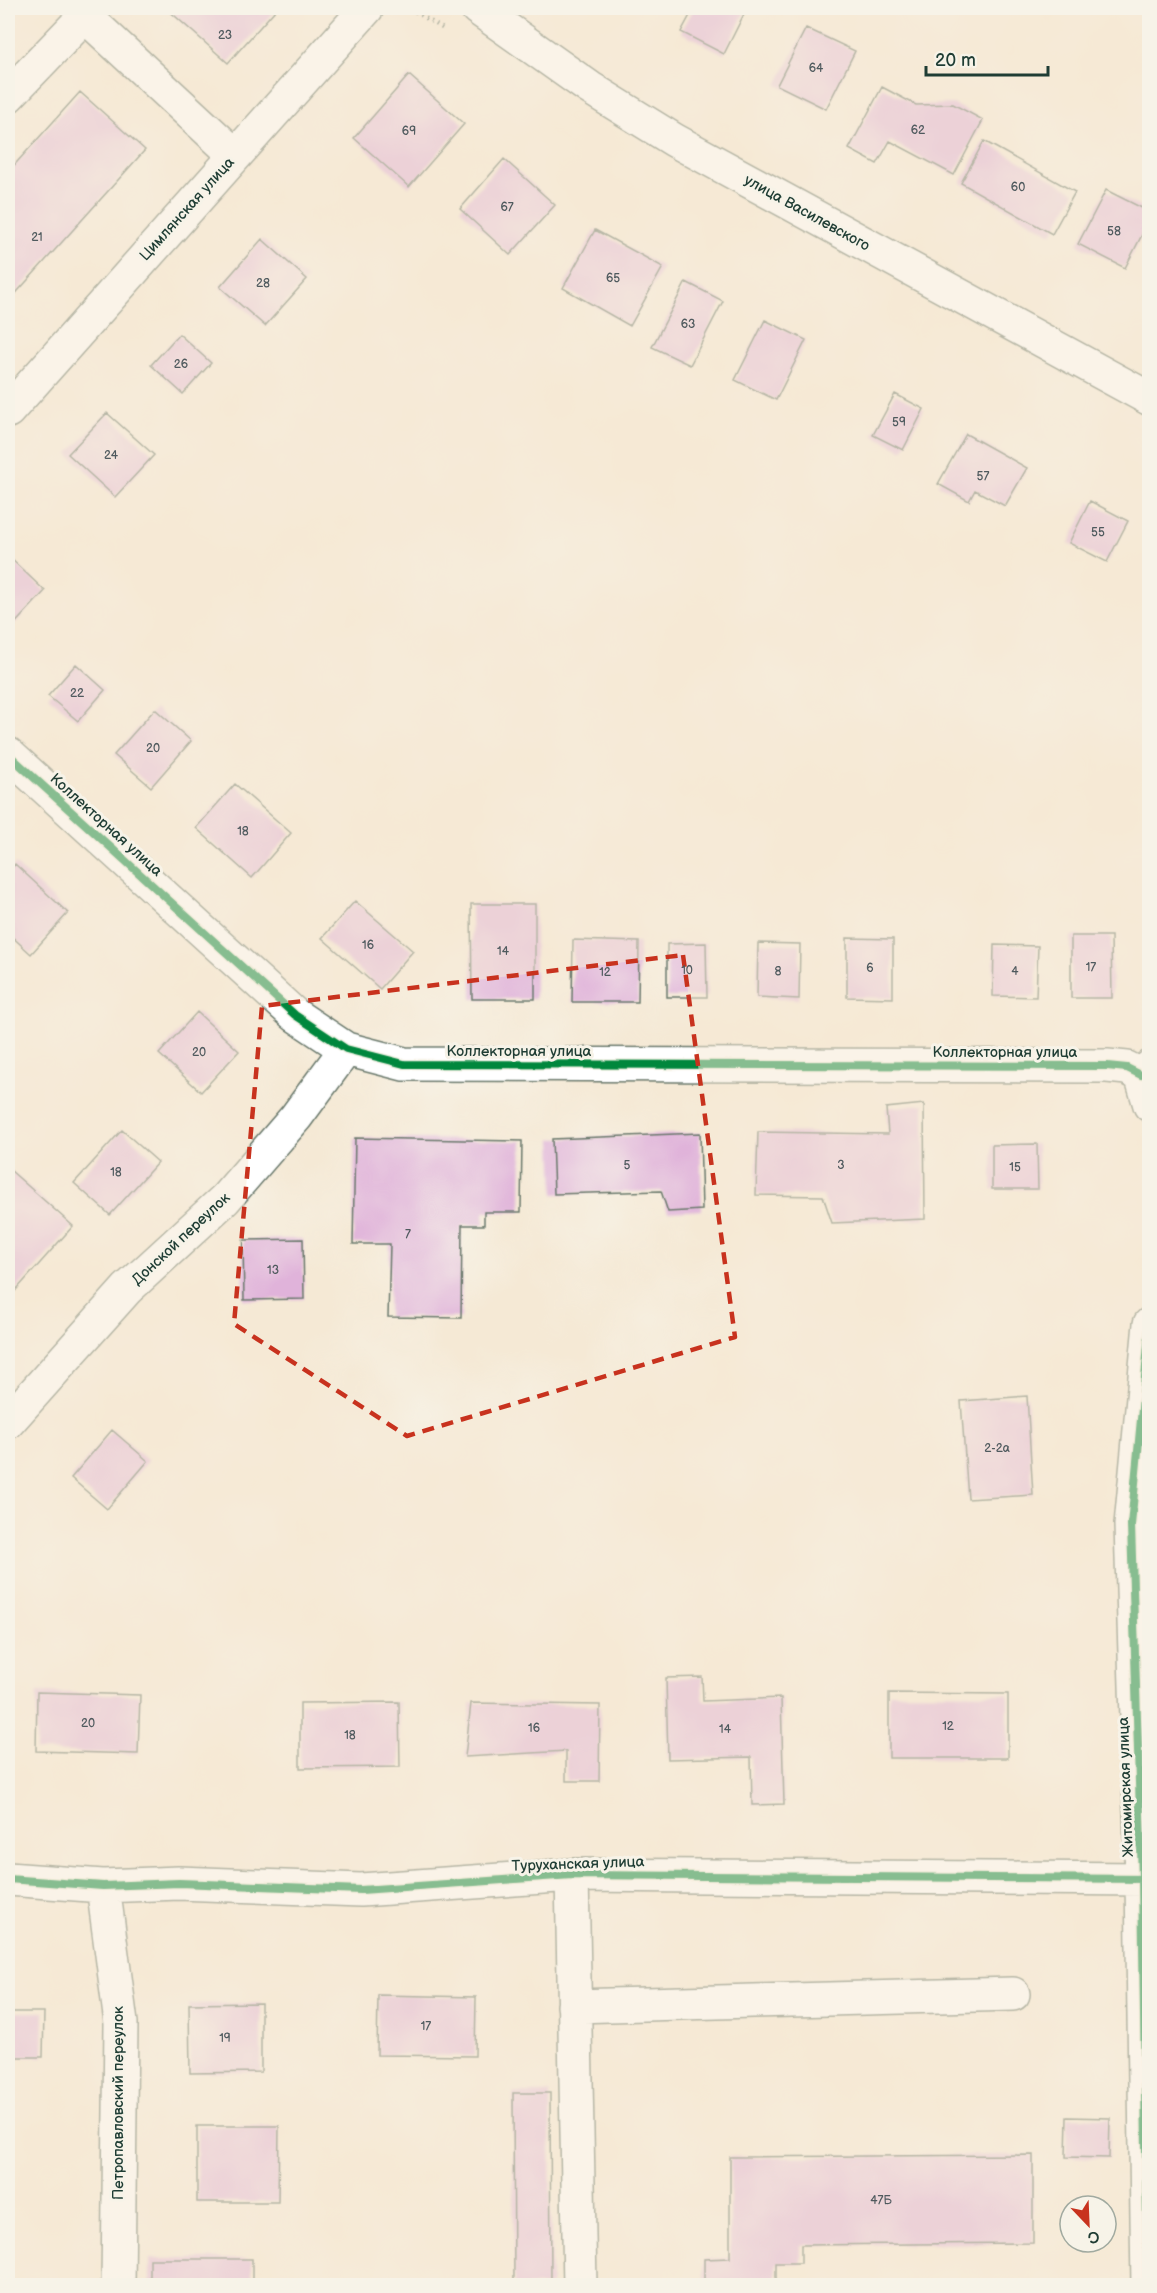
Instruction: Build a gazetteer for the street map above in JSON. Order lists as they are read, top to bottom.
{
  "streets": {
    "street": [
      "Цимлянская улица",
      "улица Василевского",
      "Коллекторная улица",
      "Донской переулок",
      "Житомирская улица",
      "Туруханская улица",
      "Петропавловский переулок"
    ]
  },
  "crossings": [
    ["Коллекторная улица", "Донской переулок"],
    ["Житомирская улица", "Туруханская улица"],
    ["Туруханская улица", "Петропавловский переулок"]
  ],
  "house_numbers": [
    "23",
    "64",
    "62",
    "69",
    "60",
    "67",
    "58",
    "21",
    "65",
    "28",
    "63",
    "26",
    "59",
    "24",
    "57",
    "55",
    "22",
    "20",
    "18",
    "16",
    "14",
    "17",
    "6",
    "10",
    "8",
    "4",
    "12",
    "20",
    "5",
    "3",
    "15",
    "18",
    "7",
    "13",
    "2-2а",
    "20",
    "12",
    "16",
    "14",
    "18",
    "17",
    "19",
    "47Б"
  ],
  "scale_bar": "20 m",
  "north": "bottom right"
}
